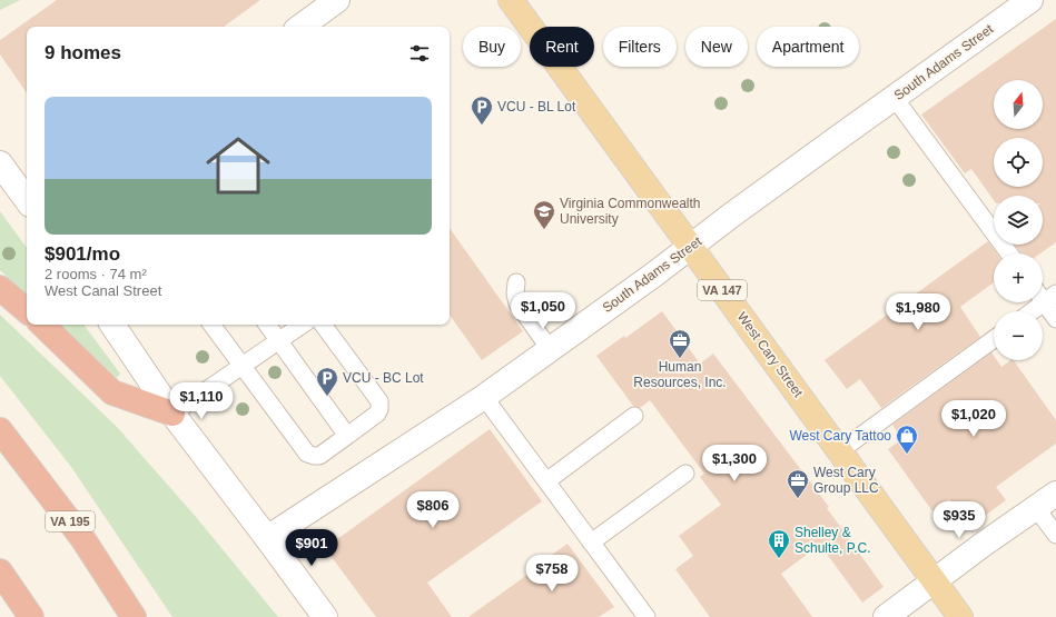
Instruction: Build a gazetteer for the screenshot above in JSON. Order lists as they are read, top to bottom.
{
  "streets": {
    "highway": ["VA 195"],
    "main road": ["VA 147", "West Cary Street"],
    "street": ["South Adams Street"]
  },
  "crossings": [
    ["South Adams Street", "West Cary Street"],
    ["VA 147", "West Cary Street"]
  ],
  "places": {
    "parking": ["VCU - BL Lot", "VCU - BC Lot"],
    "school or university": ["Virginia Commonwealth University"],
    "office": ["Human Resources, Inc.", "West Cary Group LLC"],
    "shop": ["West Cary Tattoo"],
    "building": ["Shelley & Schulte, P.C."]
  },
  "north": "top",
  "page": {
    "chip": [
      "Buy",
      "Rent",
      "Filters",
      "New",
      "Apartment"
    ],
    "heading": "9 homes",
    "map_buttons": ["+", "−"],
    "list": [
      {
        "name": "$901/mo",
        "note": "2 rooms · 74 m² · West Canal Street"
      }
    ],
    "price": [
      "$1,050",
      "$1,980",
      "$1,110",
      "$1,020",
      "$1,300",
      "$806",
      "$935",
      "$901",
      "$758"
    ]
  }
}
